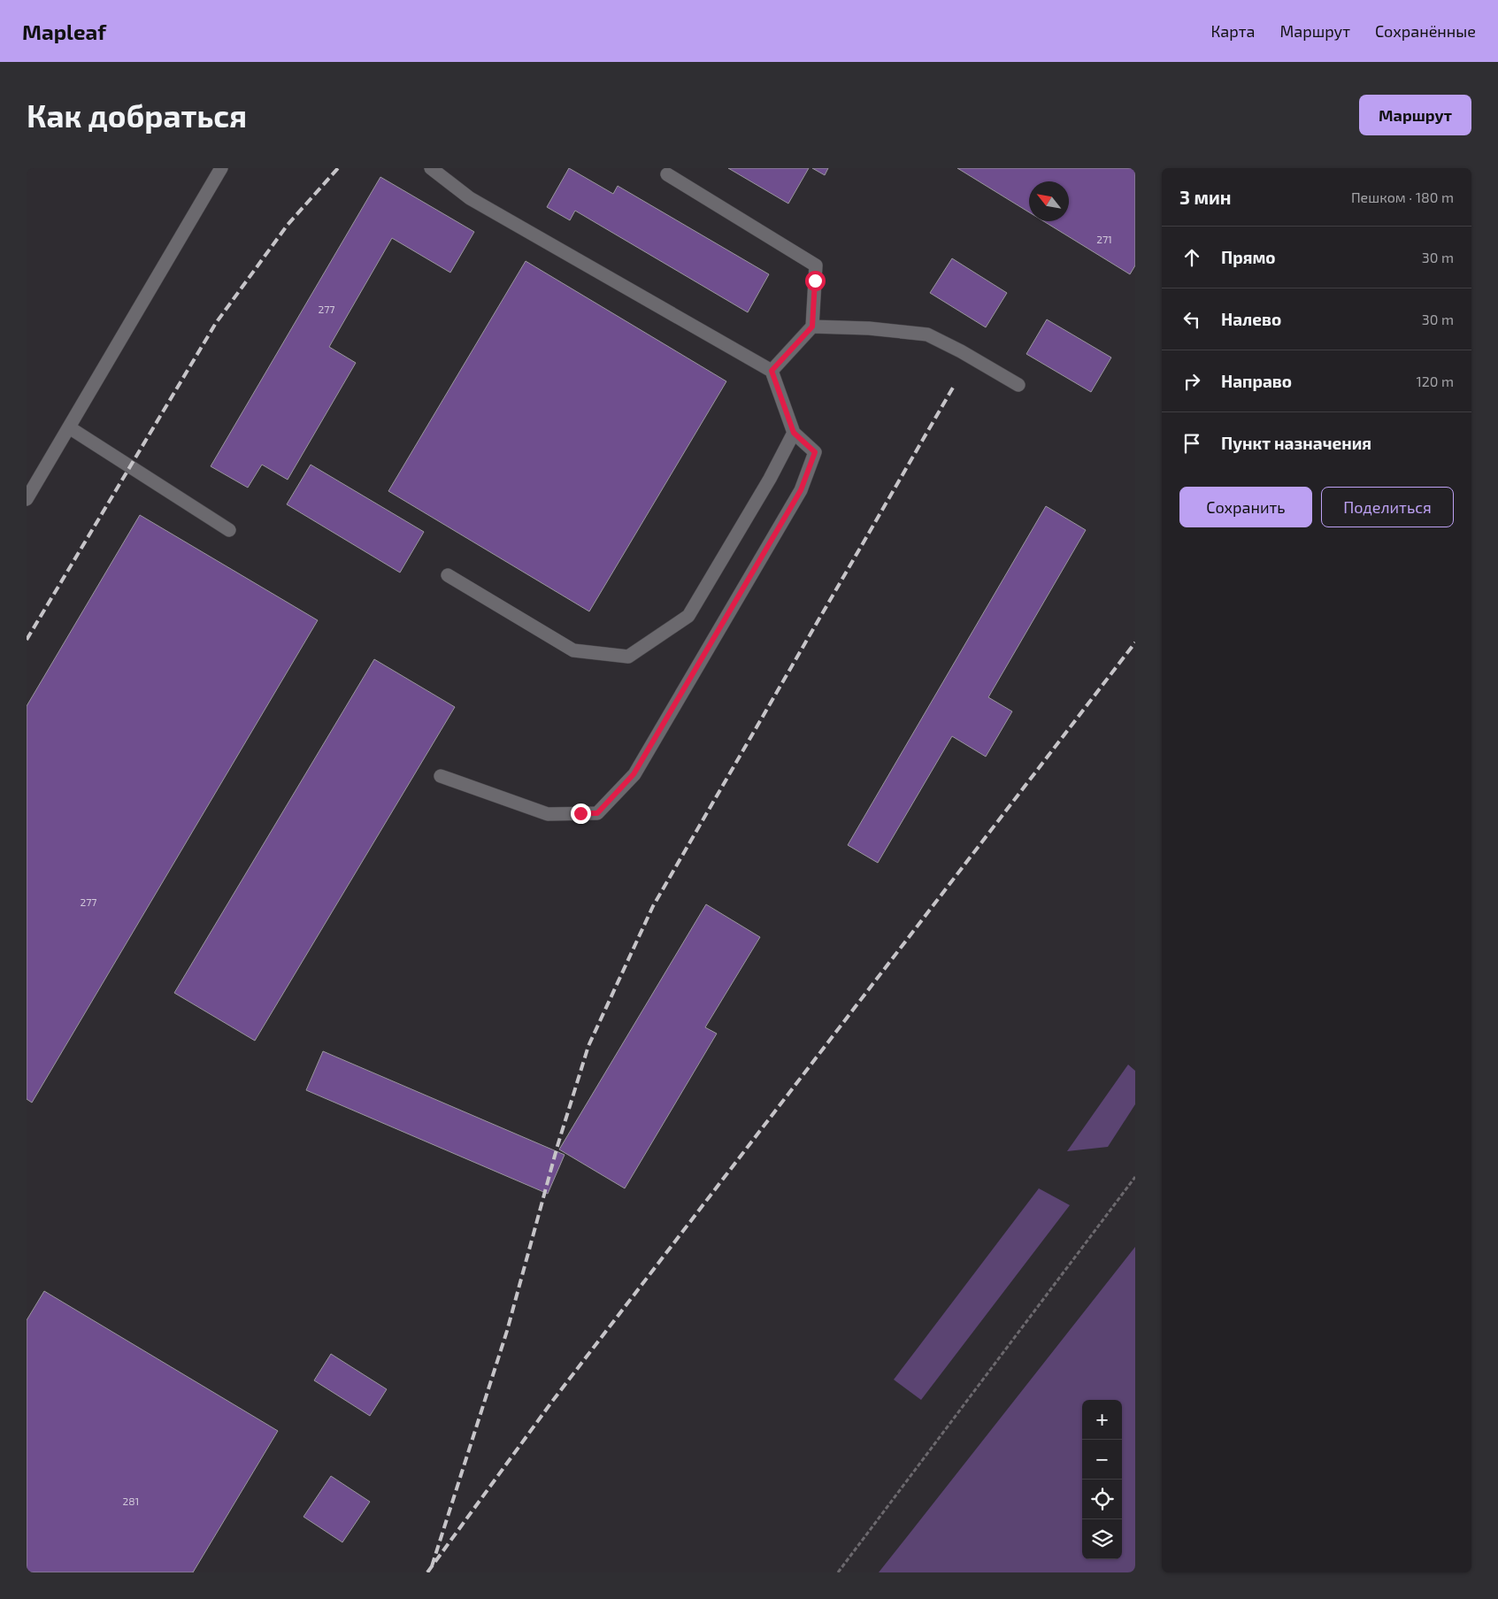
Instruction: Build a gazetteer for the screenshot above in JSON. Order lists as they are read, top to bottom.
{
  "house_numbers": [
    "271",
    "277",
    "277",
    "281"
  ],
  "north": "top left",
  "page": {
    "header": "Mapleaf",
    "nav": ["Карта", "Маршрут", "Сохранённые"],
    "buttons": [
      "Маршрут",
      ["Сохранить", "Поделиться"]
    ],
    "title": "Как добраться",
    "heading": ["3 мин", "Пешком · 180 m"],
    "list": [
      ["Прямо", "30 m"],
      ["Налево", "30 m"],
      ["Направо", "120 m"],
      "Пункт назначения"
    ],
    "map_buttons": ["+", "−"]
  }
}
